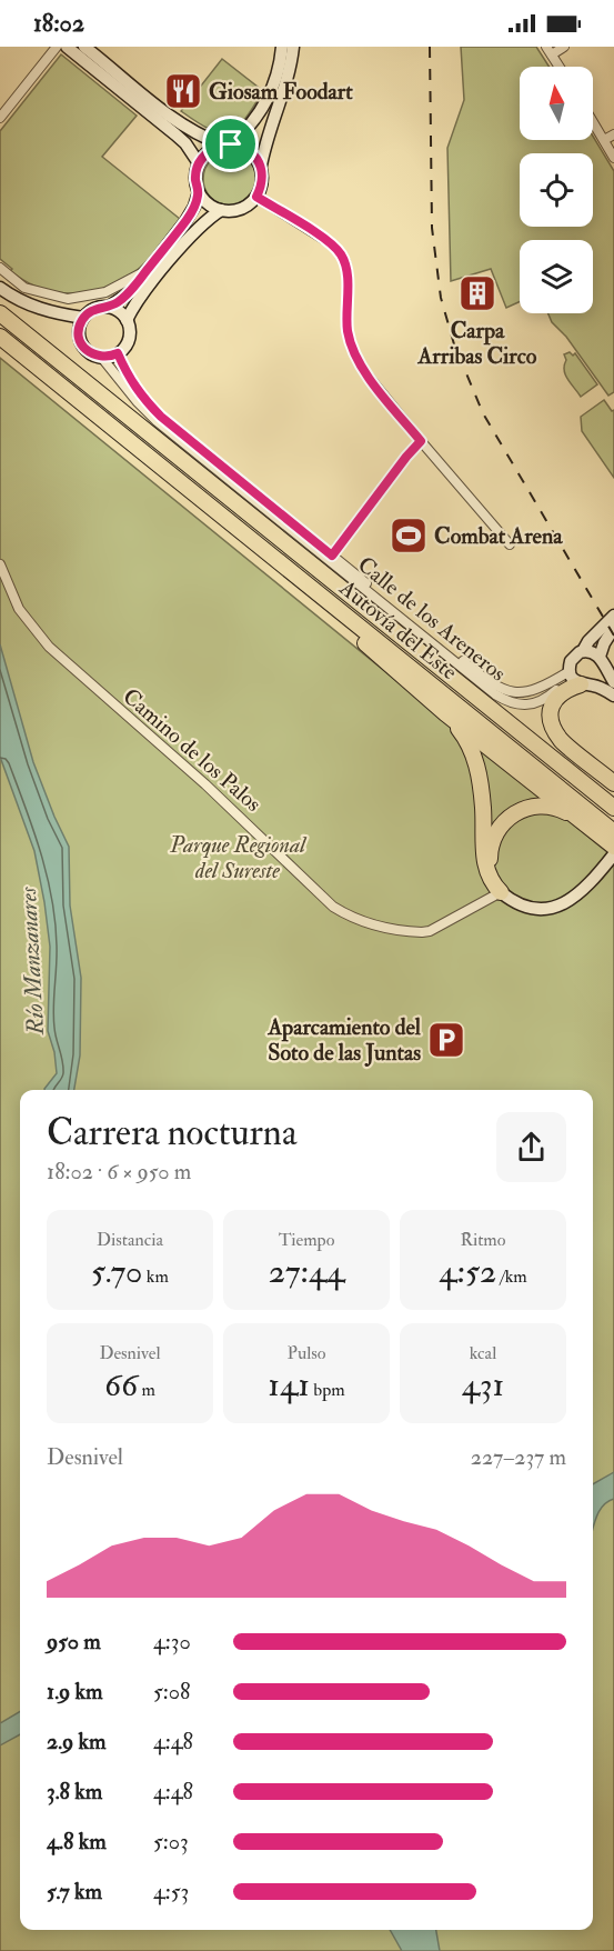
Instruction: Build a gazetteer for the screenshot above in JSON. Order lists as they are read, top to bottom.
{
  "streets": {
    "highway": ["Autovía del Este"],
    "street": ["Calle de los Areneros", "Camino de los Palos"]
  },
  "water": ["Río Manzanares"],
  "parks": ["Parque Regional del Sureste"],
  "places": {
    "restaurant": ["Giosam Foodart"],
    "building": ["Carpa Arribas Circo"],
    "sports": ["Combat Arena"],
    "parking": ["Aparcamiento del Soto de las Juntas"]
  },
  "north": "top",
  "page": {
    "status": "18:02",
    "heading": ["Carrera nocturna", "18:02 · 6 × 950 m"],
    "stats": [
      ["Distancia", "5.70 km"],
      ["Tiempo", "27:44"],
      ["Ritmo", "4:52 /km"],
      ["Desnivel", "66 m"],
      ["Pulso", "141 bpm"],
      ["kcal", "431"]
    ],
    "chart": ["Desnivel", "227–237 m"],
    "list": [
      {
        "name": "950 m",
        "note": "4:30"
      },
      {
        "name": "1.9 km",
        "note": "5:08"
      },
      {
        "name": "2.9 km",
        "note": "4:48"
      },
      {
        "name": "3.8 km",
        "note": "4:48"
      },
      {
        "name": "4.8 km",
        "note": "5:03"
      },
      {
        "name": "5.7 km",
        "note": "4:53"
      }
    ]
  }
}
